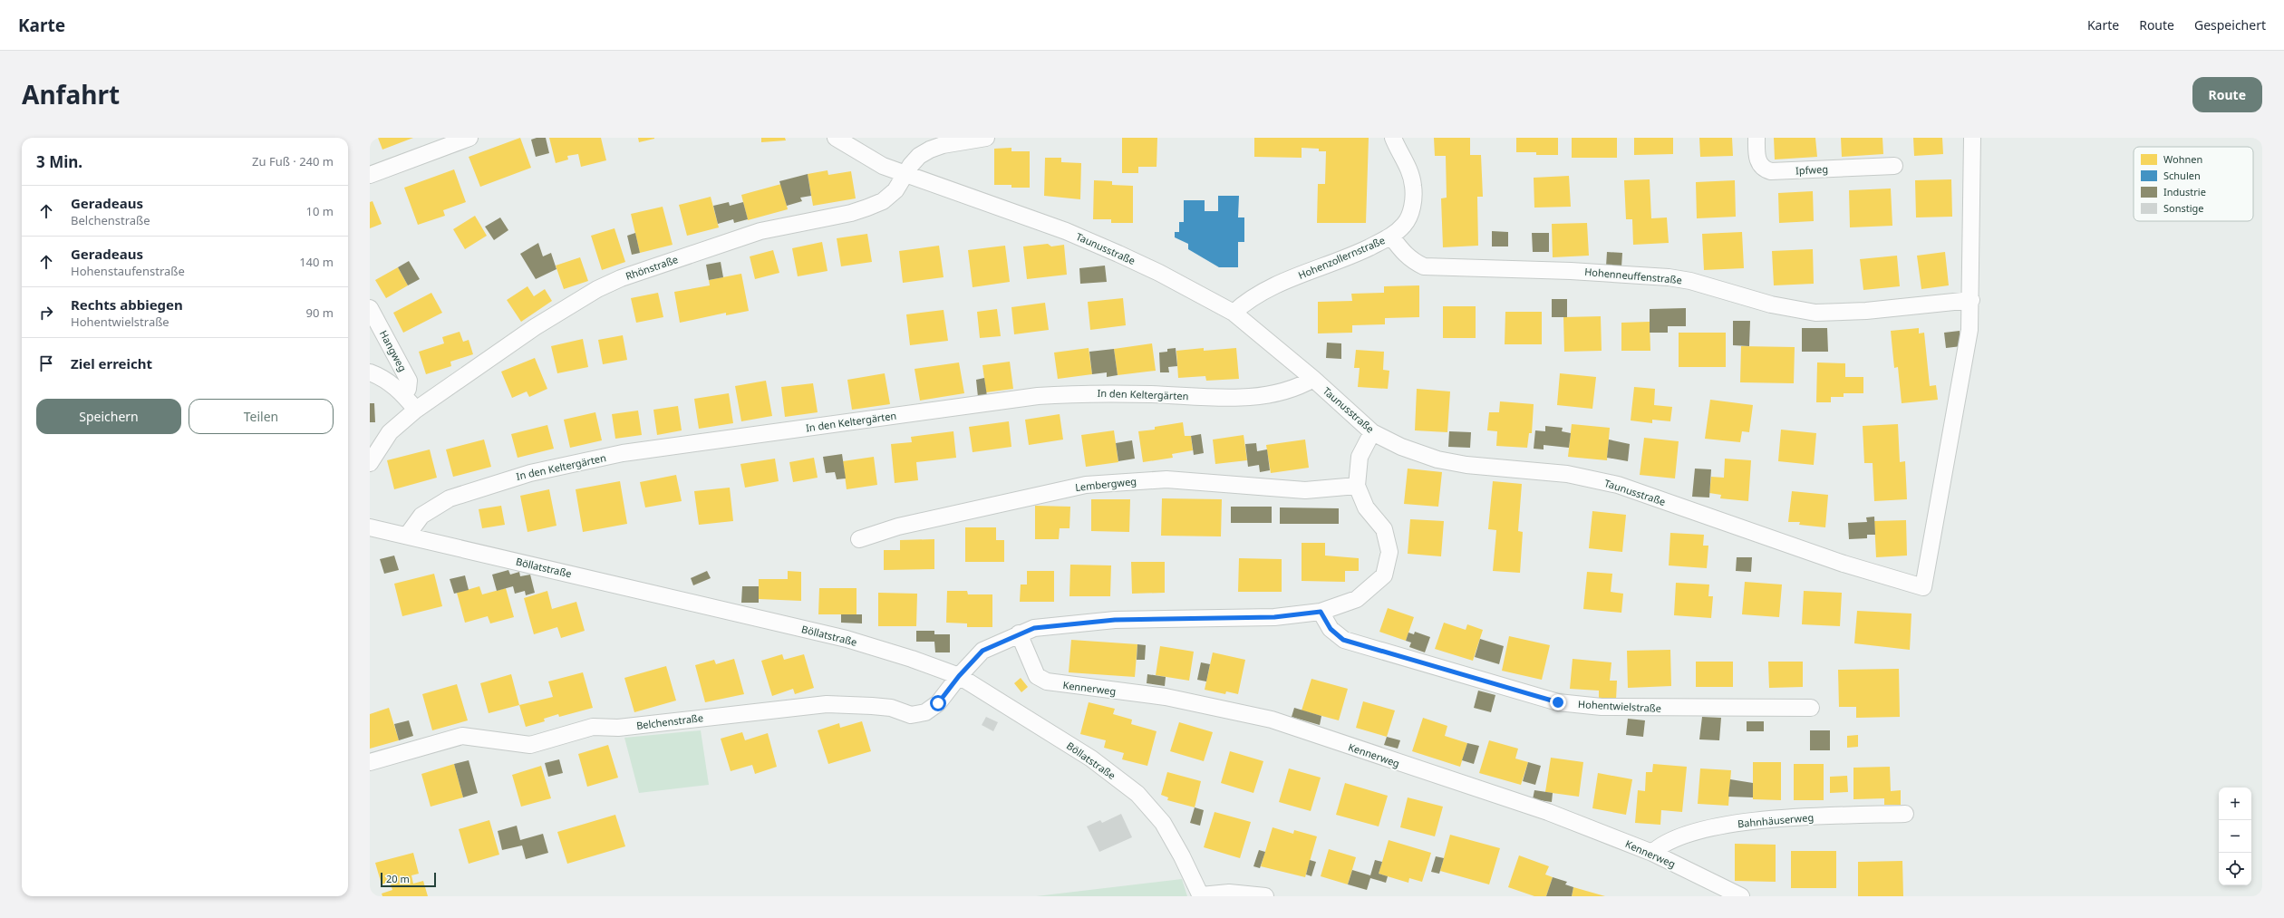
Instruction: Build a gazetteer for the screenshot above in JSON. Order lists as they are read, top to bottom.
{
  "streets": {
    "street": [
      "Ipfweg",
      "Taunusstraße",
      "Hohenzollernstraße",
      "Rhönstraße",
      "Hohenneuffenstraße",
      "Hangweg",
      "In den Keltergärten",
      "Lembergweg",
      "Böllatstraße",
      "Kennerweg",
      "Hohentwielstraße",
      "Belchenstraße",
      "Bahnhäuserweg"
    ]
  },
  "crossings": [
    ["Taunusstraße", "Hohenzollernstraße"],
    ["Taunusstraße", "Rhönstraße"],
    ["Taunusstraße", "Hohenneuffenstraße"],
    ["Taunusstraße", "In den Keltergärten"],
    ["Hohenzollernstraße", "Hohenneuffenstraße"],
    ["In den Keltergärten", "Böllatstraße"],
    ["Lembergweg", "Belchenstraße"],
    ["Böllatstraße", "Belchenstraße"],
    ["Kennerweg", "Belchenstraße"],
    ["Kennerweg", "Bahnhäuserweg"],
    ["Hohentwielstraße", "Belchenstraße"]
  ],
  "legend": [
    "Wohnen",
    "Schulen",
    "Industrie",
    "Sonstige"
  ],
  "scale_bar": "20 m",
  "page": {
    "header": "Karte",
    "nav": ["Karte", "Route", "Gespeichert"],
    "title": "Anfahrt",
    "buttons": [
      "Route",
      ["Speichern", "Teilen"]
    ],
    "heading": ["3 Min.", "Zu Fuß · 240 m"],
    "list": [
      ["Geradeaus", "Belchenstraße", "10 m"],
      ["Geradeaus", "Hohenstaufenstraße", "140 m"],
      ["Rechts abbiegen", "Hohentwielstraße", "90 m"],
      "Ziel erreicht"
    ],
    "map_buttons": ["+", "−"],
    "scale": "20 m"
  }
}
